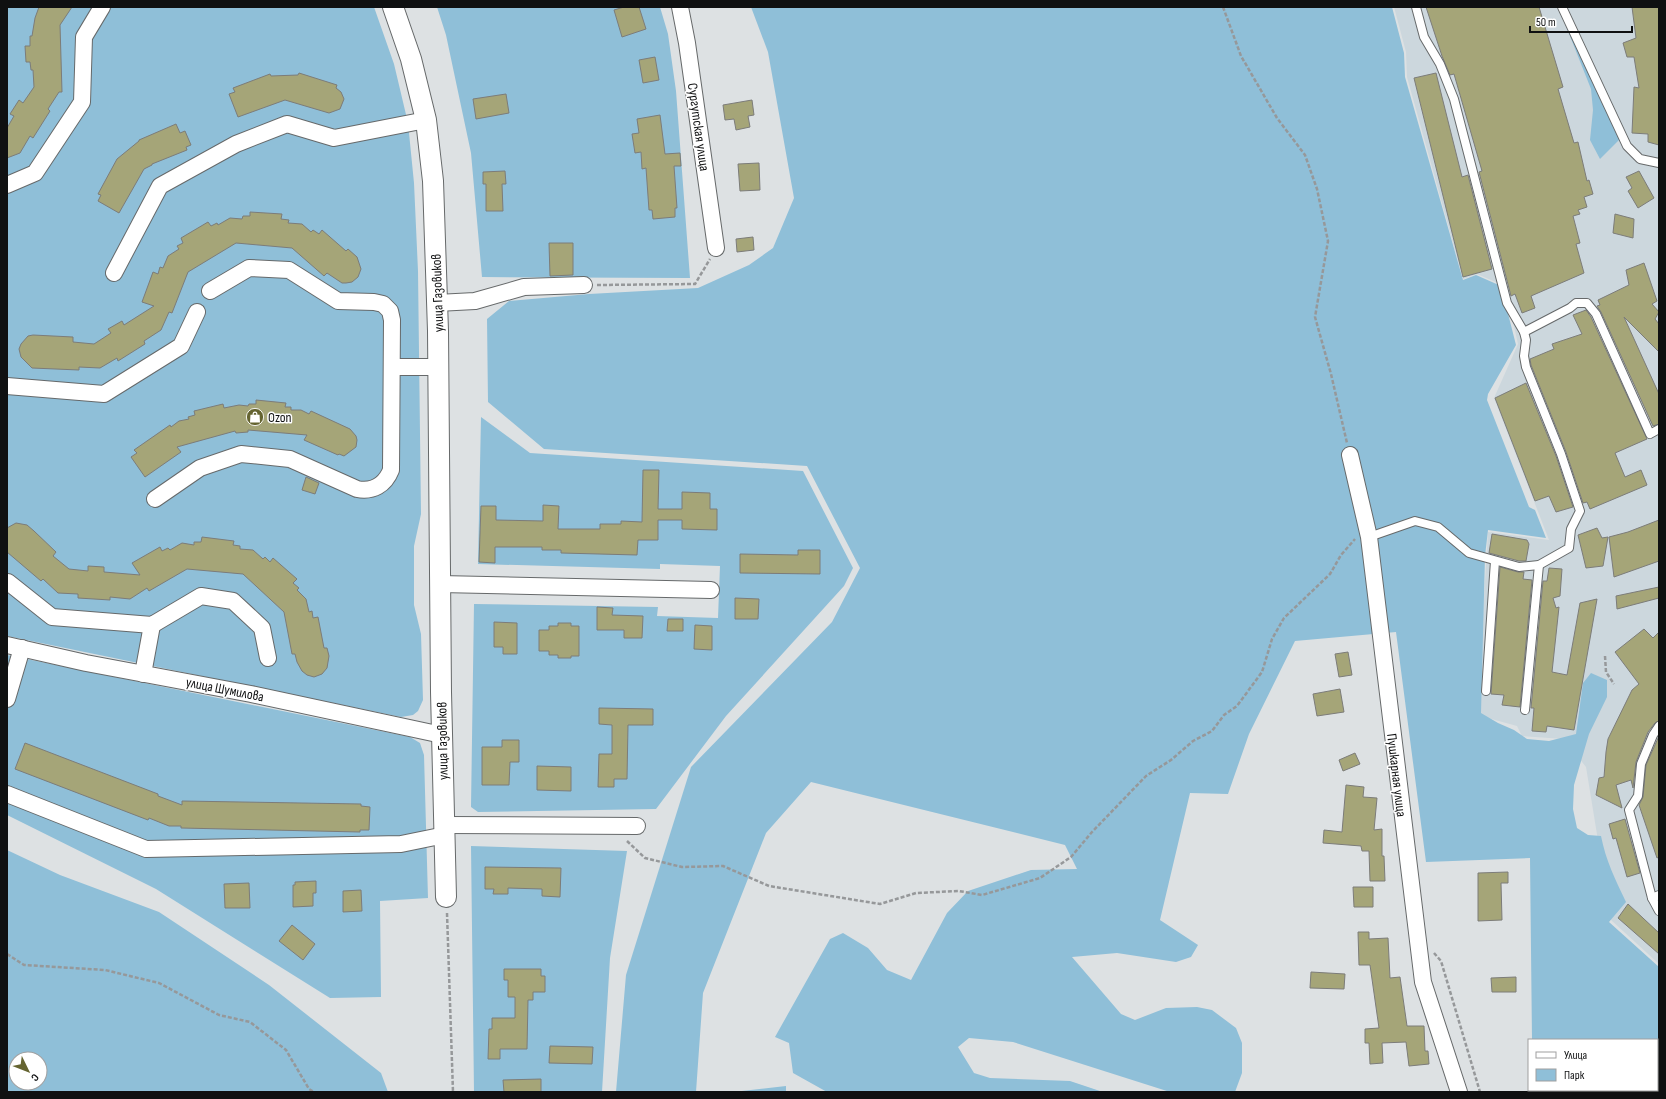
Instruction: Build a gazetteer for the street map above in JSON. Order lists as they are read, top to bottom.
{
  "streets": {
    "street": [
      "Сургутская улица",
      "улица Газовиков",
      "улица Шумилова",
      "Пушкарная улица"
    ]
  },
  "crossings": [
    ["улица Газовиков", "улица Шумилова"]
  ],
  "places": {
    "shop": ["Ozon"]
  },
  "legend": ["Улица", "Парк"],
  "scale_bar": "50 m",
  "north": "bottom right"
}
